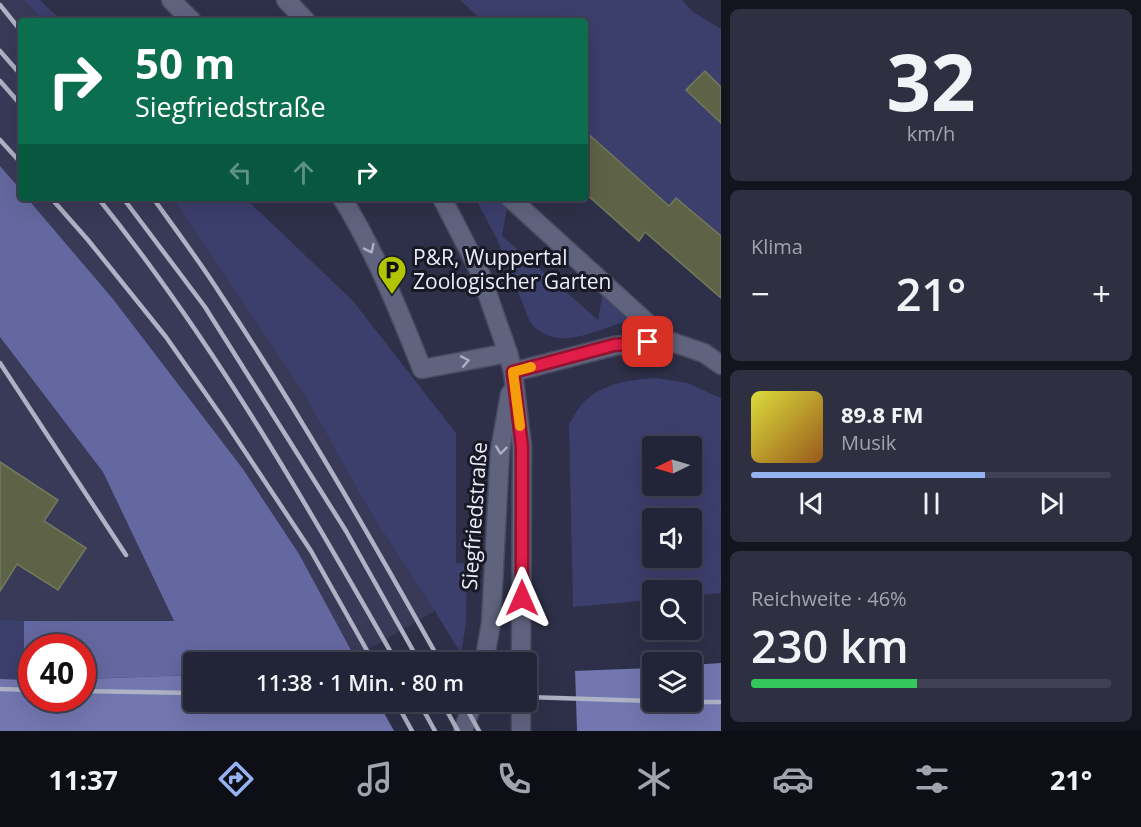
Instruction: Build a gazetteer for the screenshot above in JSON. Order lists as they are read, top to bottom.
{
  "streets": {
    "street": ["Siegfriedstraße"]
  },
  "places": {
    "parking": ["P&R, Wuppertal Zoologischer Garten"]
  },
  "north": "left",
  "page": {
    "tile": [
      ["32", "km/h"],
      "Klima",
      ["Reichweite · 46%", "230 km"]
    ],
    "turn": ["50 m", "Siegfriedstraße"],
    "heat": ["−", "21°", "+"],
    "song": ["89.8 FM", "Musik"],
    "limit": "40",
    "trip": "11:38 · 1 Min. · 80 m",
    "tabs": ["11:37", "21°"]
  }
}
